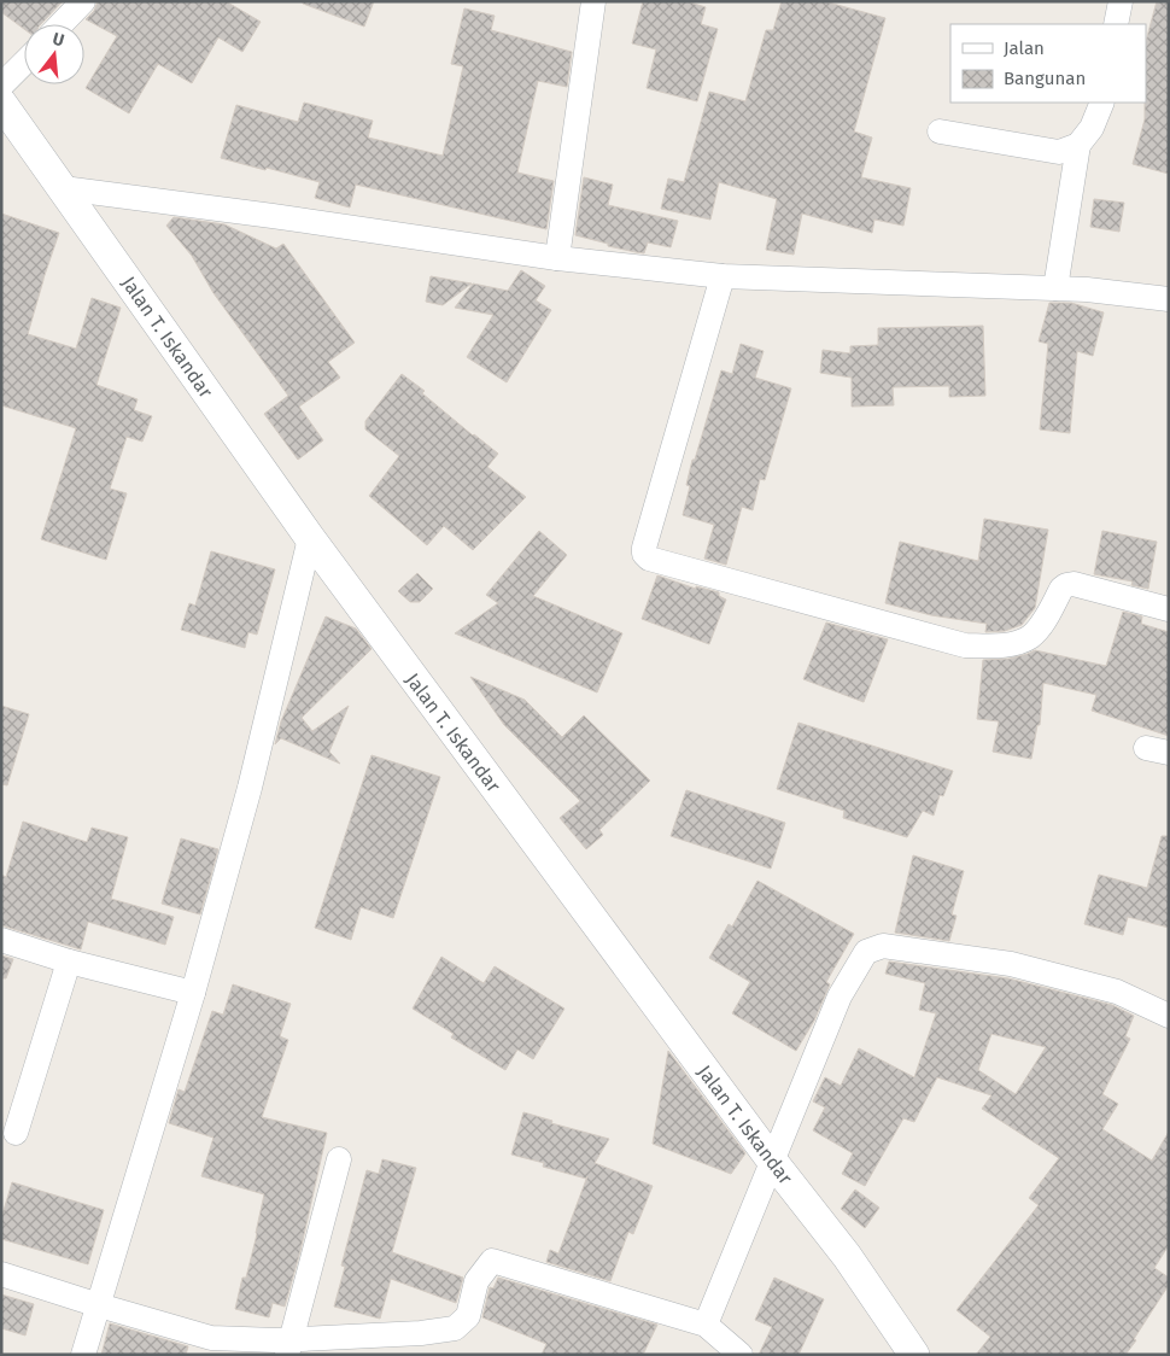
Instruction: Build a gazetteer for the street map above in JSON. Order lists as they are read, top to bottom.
{
  "streets": {
    "street": ["Jalan T. Iskandar"]
  },
  "legend": ["Jalan", "Bangunan"],
  "north": "top"
}
